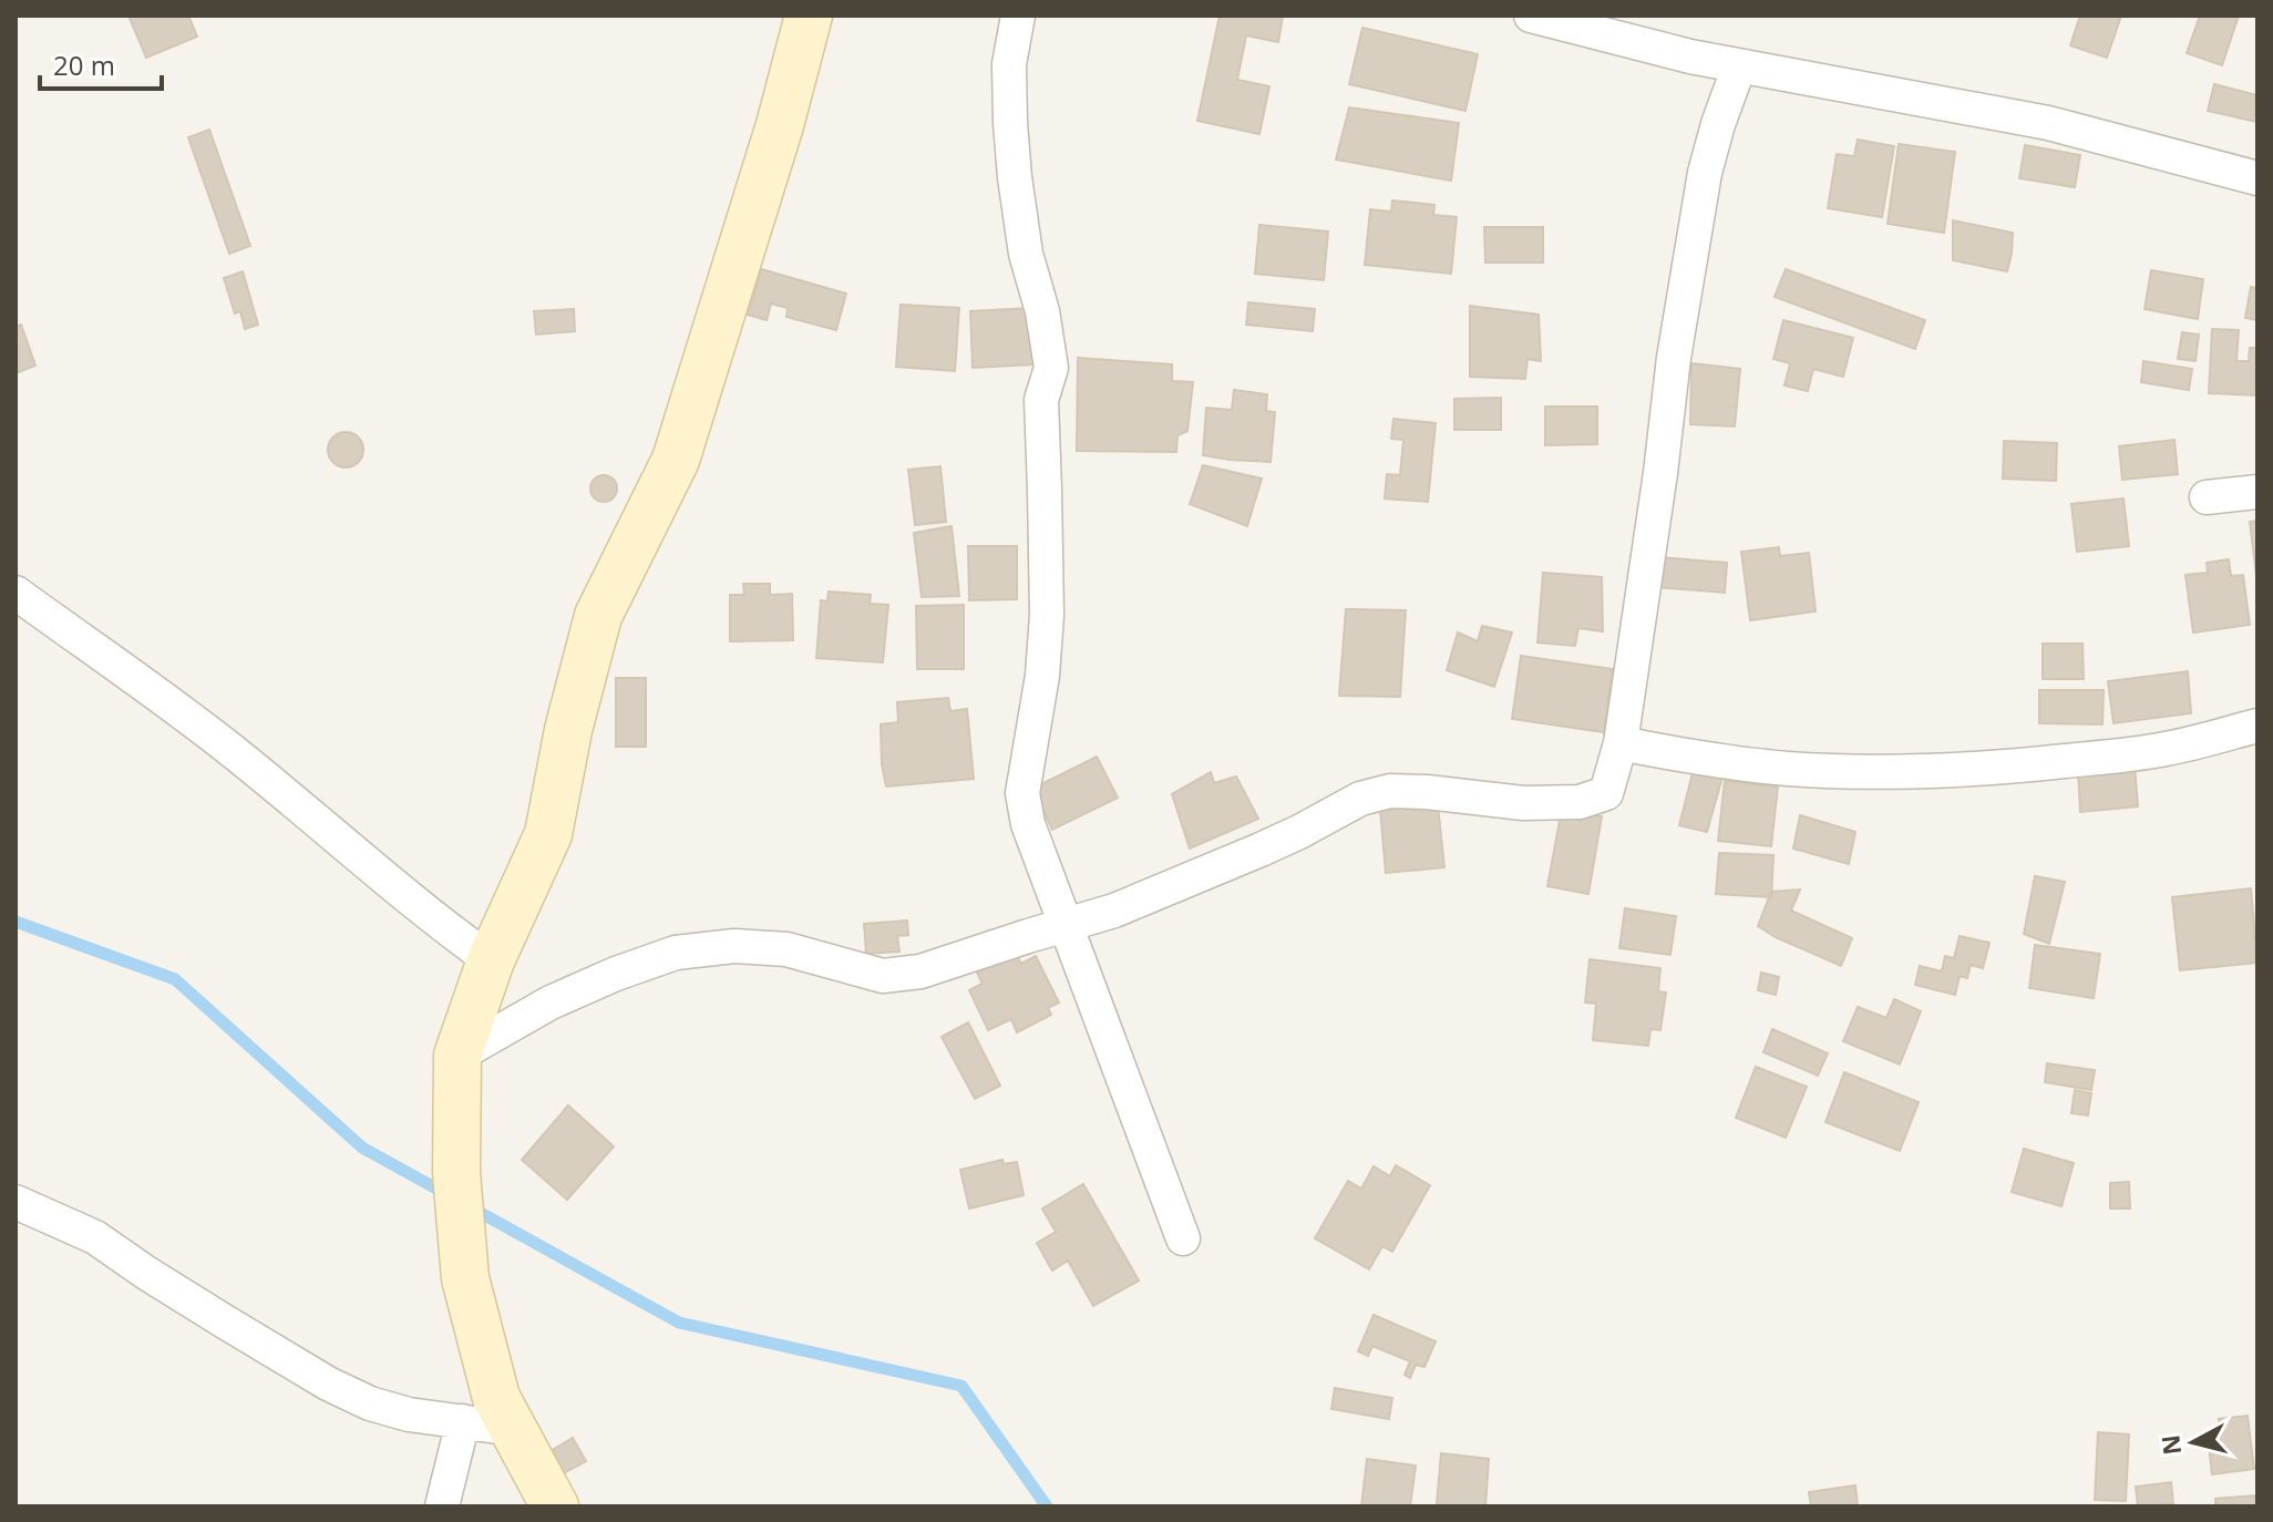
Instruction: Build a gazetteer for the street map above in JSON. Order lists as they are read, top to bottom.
{
  "scale_bar": "20 m",
  "north": "left"
}
